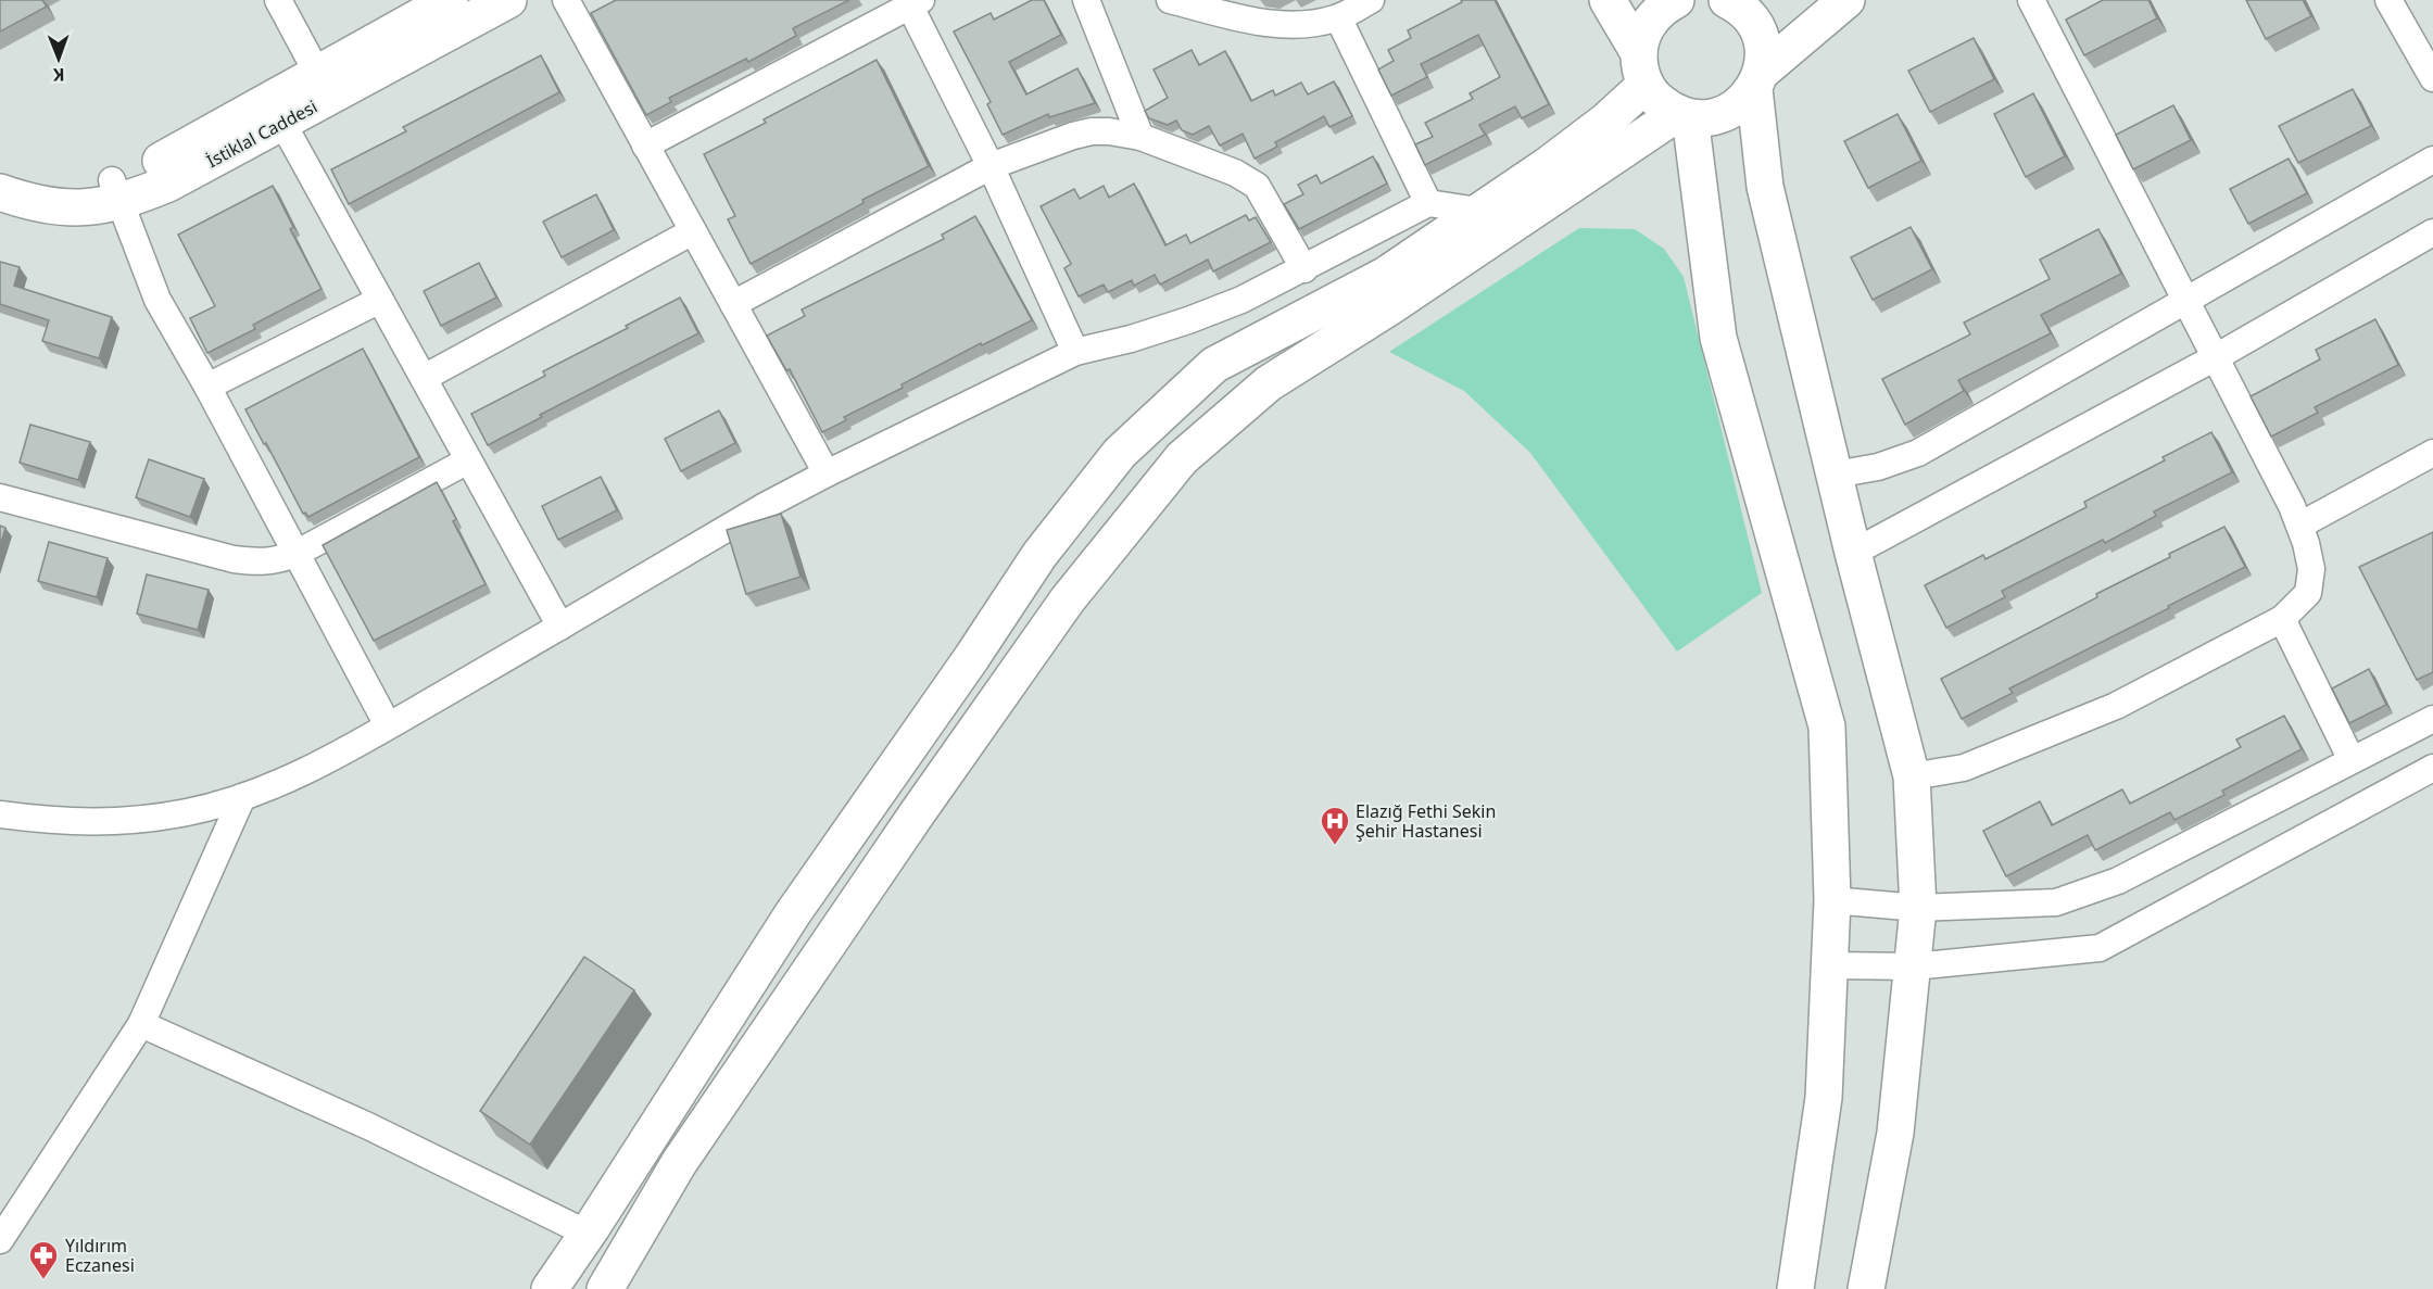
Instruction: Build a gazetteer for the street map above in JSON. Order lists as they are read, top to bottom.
{
  "streets": {
    "street": ["İstiklal Caddesi"]
  },
  "places": {
    "hospital": ["Elazığ Fethi Sekin Şehir Hastanesi"],
    "pharmacy": ["Yıldırım Eczanesi"]
  },
  "north": "bottom"
}
